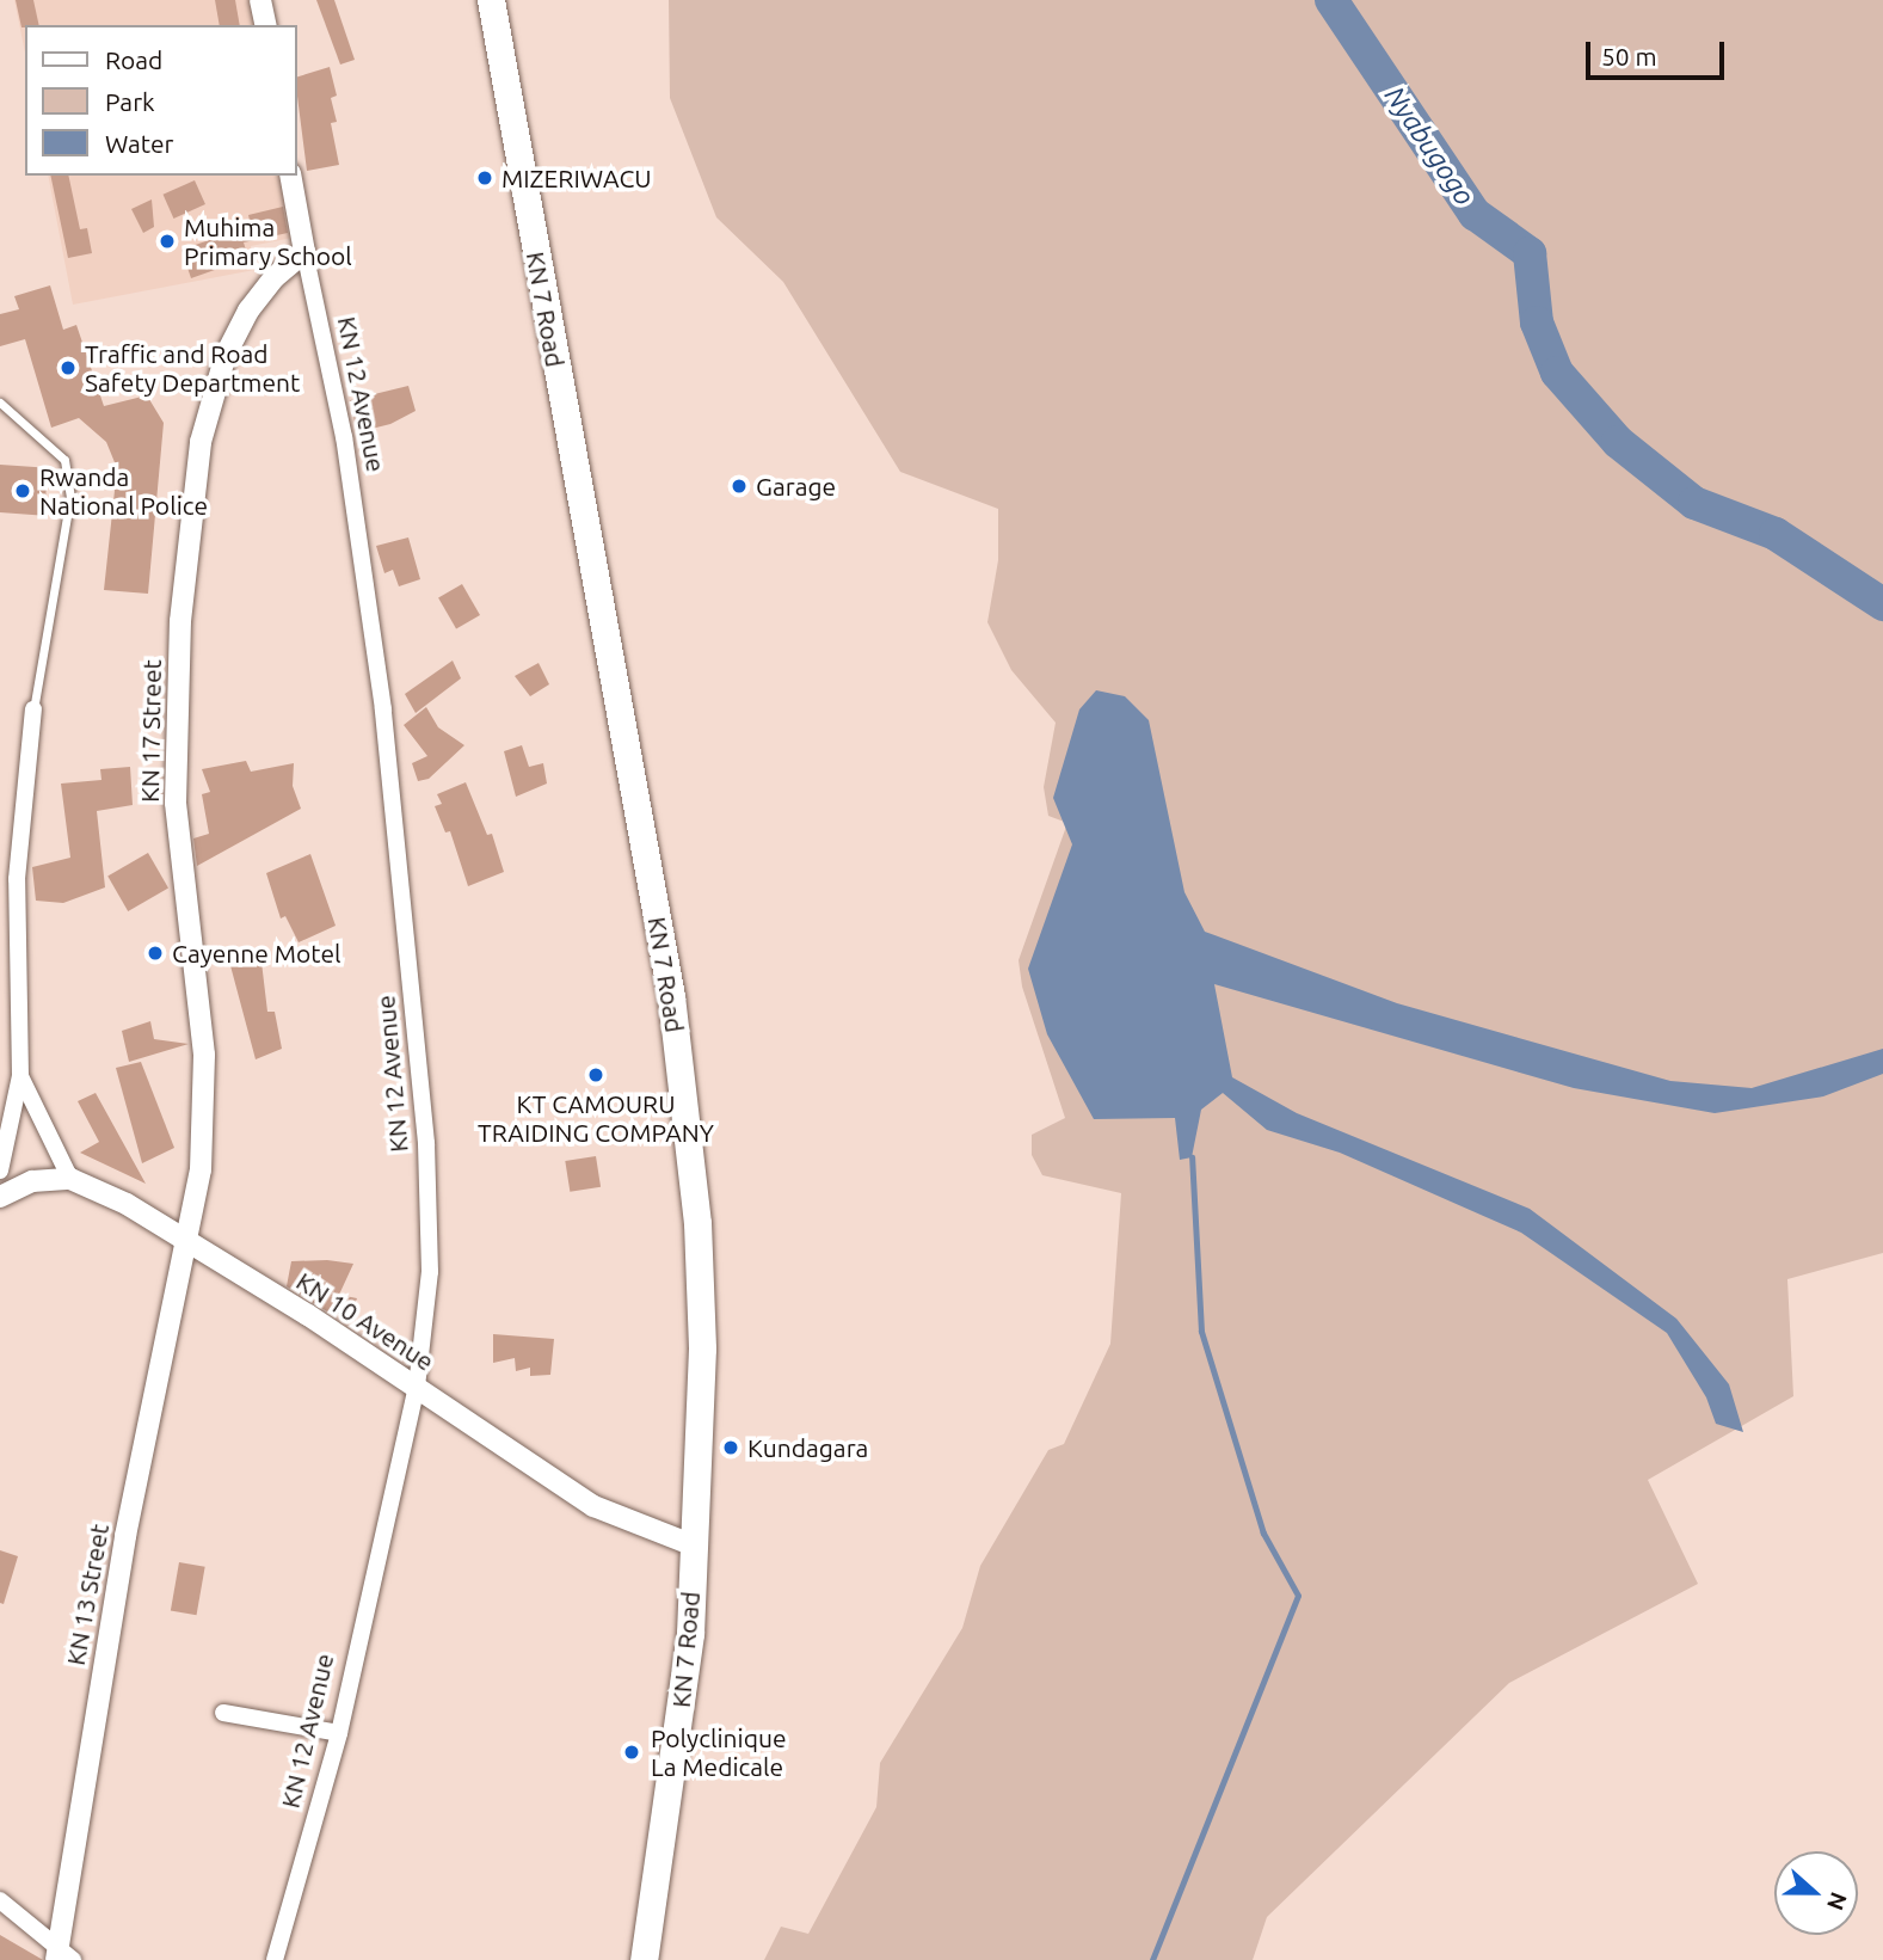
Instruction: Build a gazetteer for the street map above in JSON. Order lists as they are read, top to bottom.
{
  "streets": {
    "main road": ["KN 7 Road"],
    "street": [
      "KN 12 Avenue",
      "KN 17 Street",
      "KN 10 Avenue",
      "KN 13 Street"
    ]
  },
  "crossings": [
    ["KN 7 Road", "KN 10 Avenue"],
    ["KN 12 Avenue", "KN 17 Street"],
    ["KN 12 Avenue", "KN 10 Avenue"],
    ["KN 17 Street", "KN 10 Avenue"],
    ["KN 17 Street", "KN 13 Street"],
    ["KN 10 Avenue", "KN 13 Street"]
  ],
  "water": ["Nyabugogo"],
  "places": [
    "MIZERIWACU",
    "Muhima Primary School",
    "Traffic and Road Safety Department",
    "Garage",
    "Rwanda National Police",
    "Cayenne Motel",
    "KT CAMOURU TRAIDING COMPANY",
    "Kundagara",
    "Polyclinique La Medicale"
  ],
  "legend": ["Road", "Park", "Water"],
  "scale_bar": "50 m",
  "north": "right"
}
